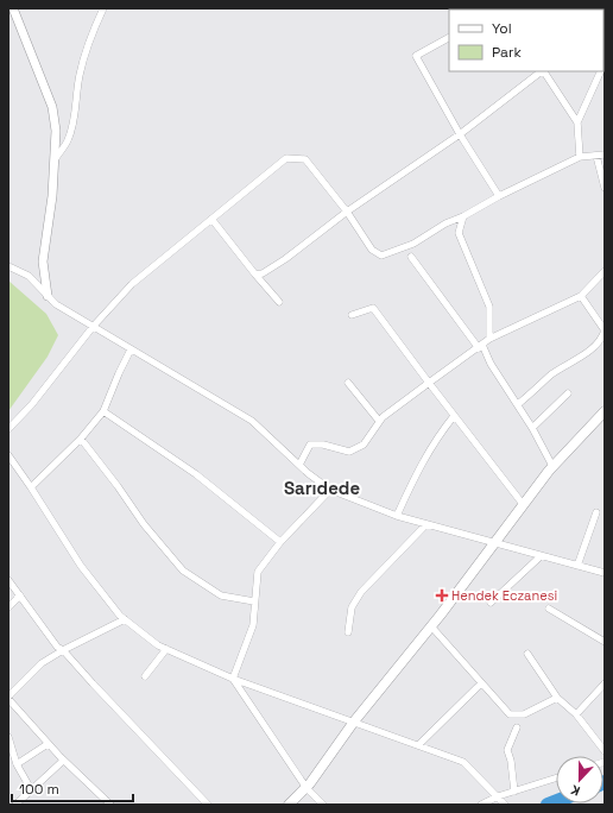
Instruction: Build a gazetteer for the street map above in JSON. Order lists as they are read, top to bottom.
{
  "districts": ["Sarıdede"],
  "places": {
    "health": ["Hendek Eczanesi"]
  },
  "legend": ["Yol", "Park"],
  "scale_bar": "100 m",
  "north": "bottom"
}
